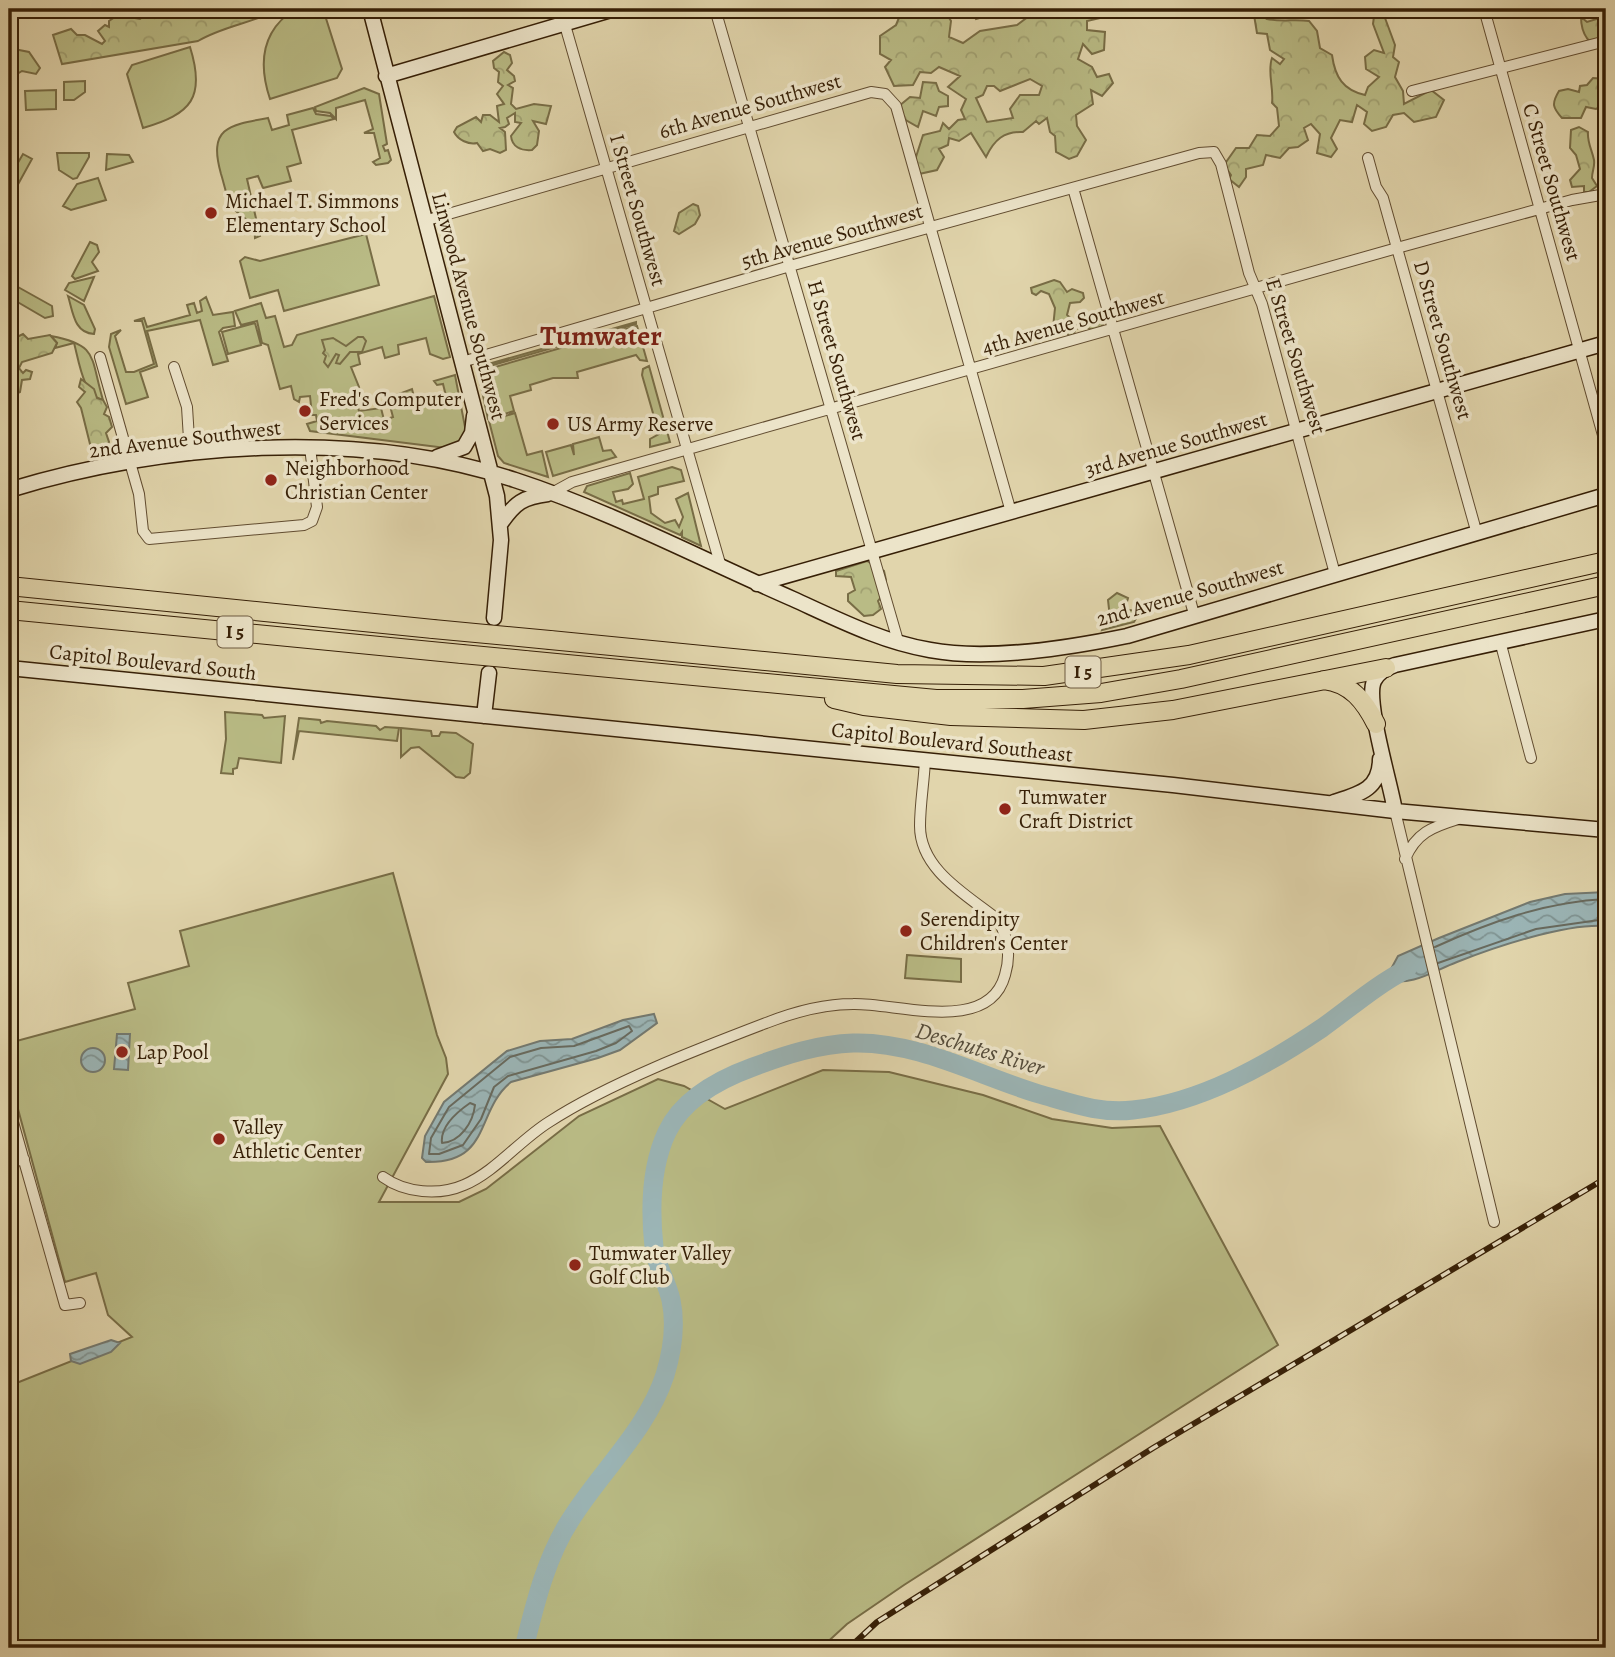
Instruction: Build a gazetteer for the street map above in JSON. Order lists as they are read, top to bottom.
{
  "streets": {
    "highway": ["I 5"],
    "street": [
      "6th Avenue Southwest",
      "C Street Southwest",
      "I Street Southwest",
      "5th Avenue Southwest",
      "Linwood Avenue Southwest",
      "4th Avenue Southwest",
      "D Street Southwest",
      "E Street Southwest",
      "H Street Southwest",
      "2nd Avenue Southwest",
      "3rd Avenue Southwest",
      "Capitol Boulevard South",
      "Capitol Boulevard Southeast"
    ]
  },
  "crossings": [
    ["6th Avenue Southwest", "I Street Southwest"],
    ["6th Avenue Southwest", "5th Avenue Southwest"],
    ["6th Avenue Southwest", "Linwood Avenue Southwest"],
    ["6th Avenue Southwest", "H Street Southwest"],
    ["C Street Southwest", "4th Avenue Southwest"],
    ["C Street Southwest", "3rd Avenue Southwest"],
    ["I Street Southwest", "5th Avenue Southwest"],
    ["I Street Southwest", "4th Avenue Southwest"],
    ["I Street Southwest", "2nd Avenue Southwest"],
    ["5th Avenue Southwest", "Linwood Avenue Southwest"],
    ["5th Avenue Southwest", "E Street Southwest"],
    ["5th Avenue Southwest", "H Street Southwest"],
    ["Linwood Avenue Southwest", "2nd Avenue Southwest"],
    ["4th Avenue Southwest", "D Street Southwest"],
    ["4th Avenue Southwest", "E Street Southwest"],
    ["4th Avenue Southwest", "H Street Southwest"],
    ["4th Avenue Southwest", "2nd Avenue Southwest"],
    ["D Street Southwest", "2nd Avenue Southwest"],
    ["D Street Southwest", "3rd Avenue Southwest"],
    ["E Street Southwest", "2nd Avenue Southwest"],
    ["E Street Southwest", "3rd Avenue Southwest"],
    ["H Street Southwest", "2nd Avenue Southwest"],
    ["H Street Southwest", "3rd Avenue Southwest"],
    ["2nd Avenue Southwest", "3rd Avenue Southwest"],
    ["Capitol Boulevard South", "Capitol Boulevard Southeast"]
  ],
  "districts": ["Tumwater"],
  "water": ["Deschutes River"],
  "places": [
    "Michael T. Simmons Elementary School",
    "Fred's Computer Services",
    "US Army Reserve",
    "Neighborhood Christian Center",
    "Tumwater Craft District",
    "Serendipity Children's Center",
    "Lap Pool",
    "Valley Athletic Center",
    "Tumwater Valley Golf Club"
  ]
}
